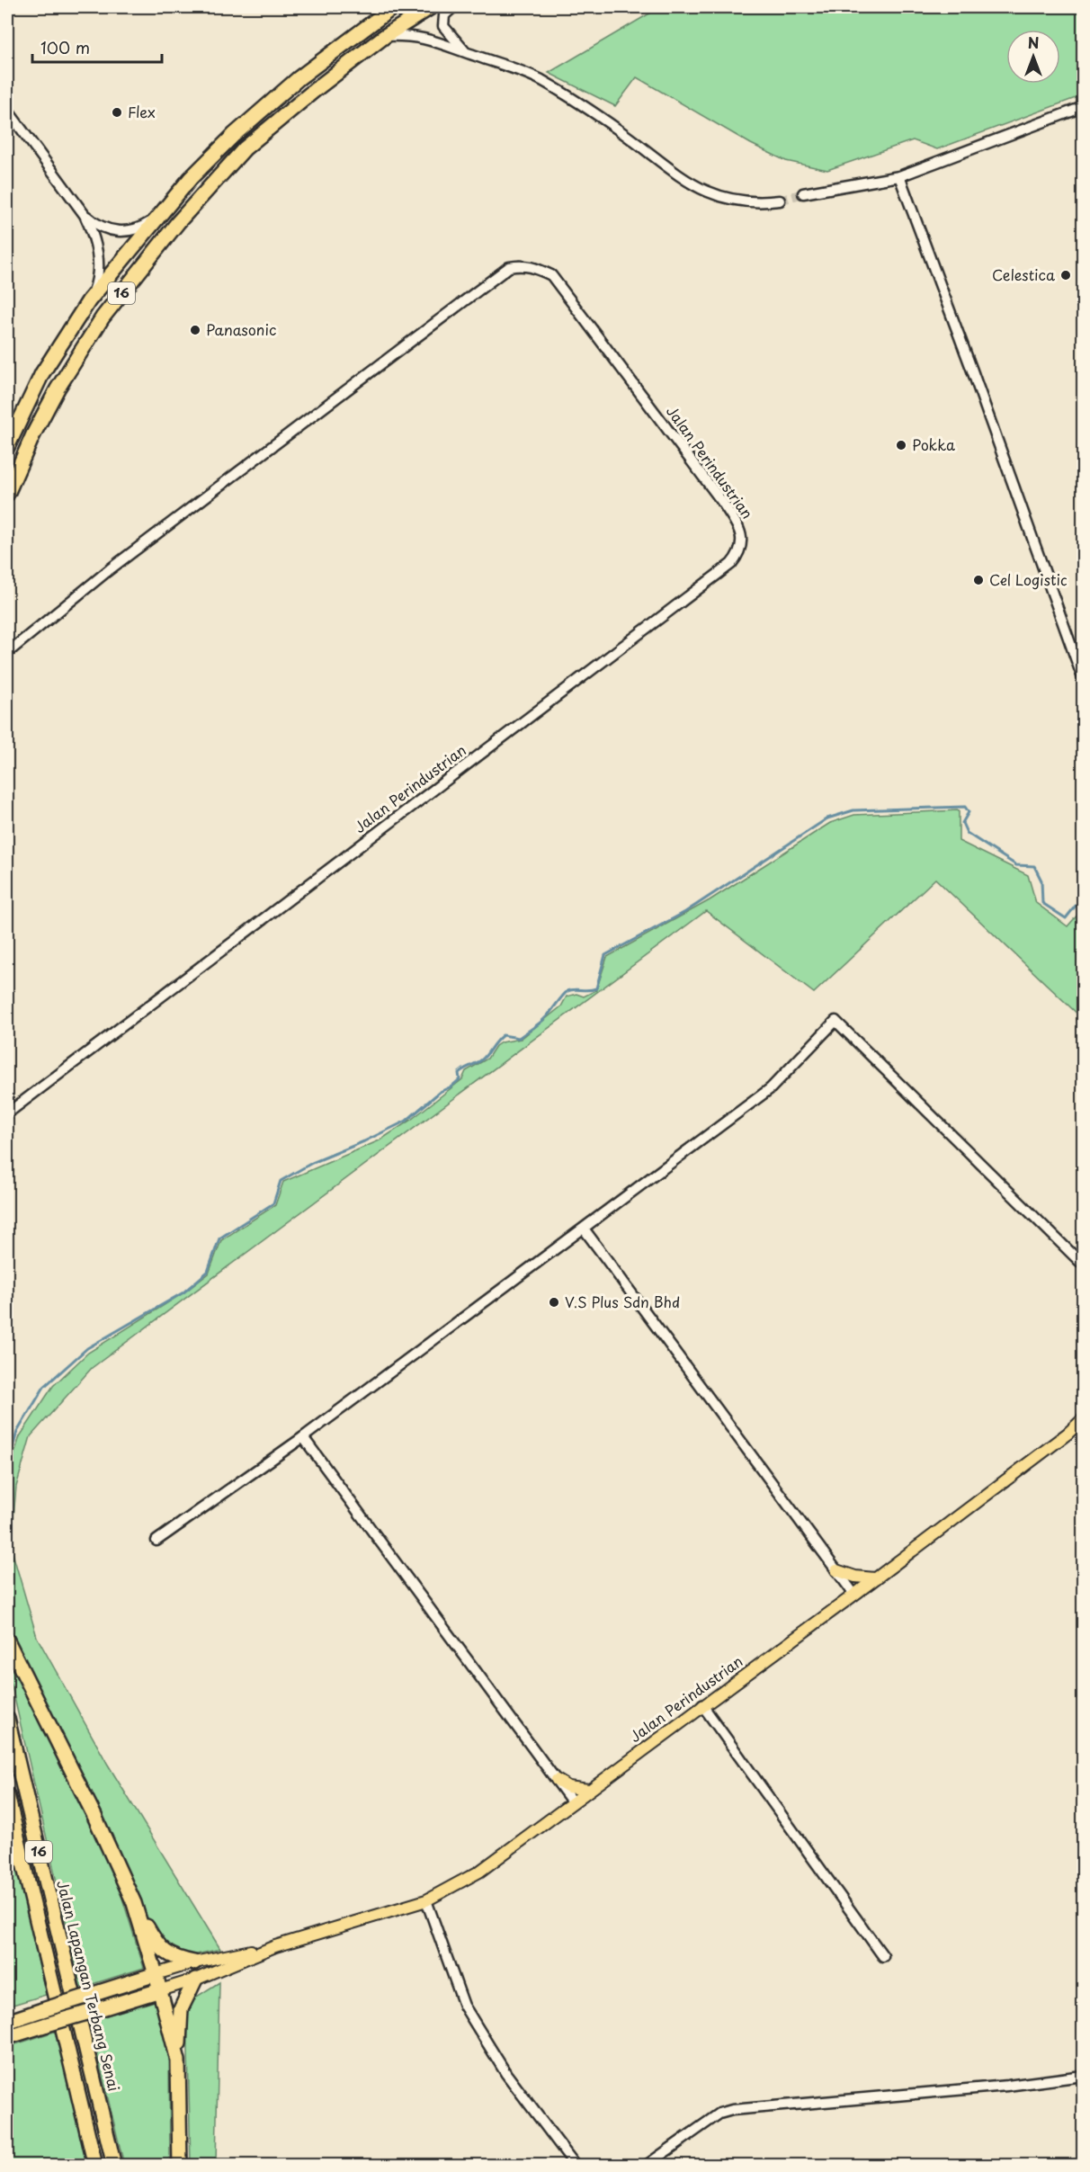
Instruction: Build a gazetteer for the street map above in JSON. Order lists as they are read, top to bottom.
{
  "streets": {
    "highway": ["16", "Jalan Lapangan Terbang Senai"],
    "main road": ["Jalan Perindustrian"]
  },
  "places": [
    "Flex",
    "Celestica",
    "Panasonic",
    "Pokka",
    "Cel Logistic",
    "V.S Plus Sdn Bhd"
  ],
  "scale_bar": "100 m",
  "north": "top"
}
